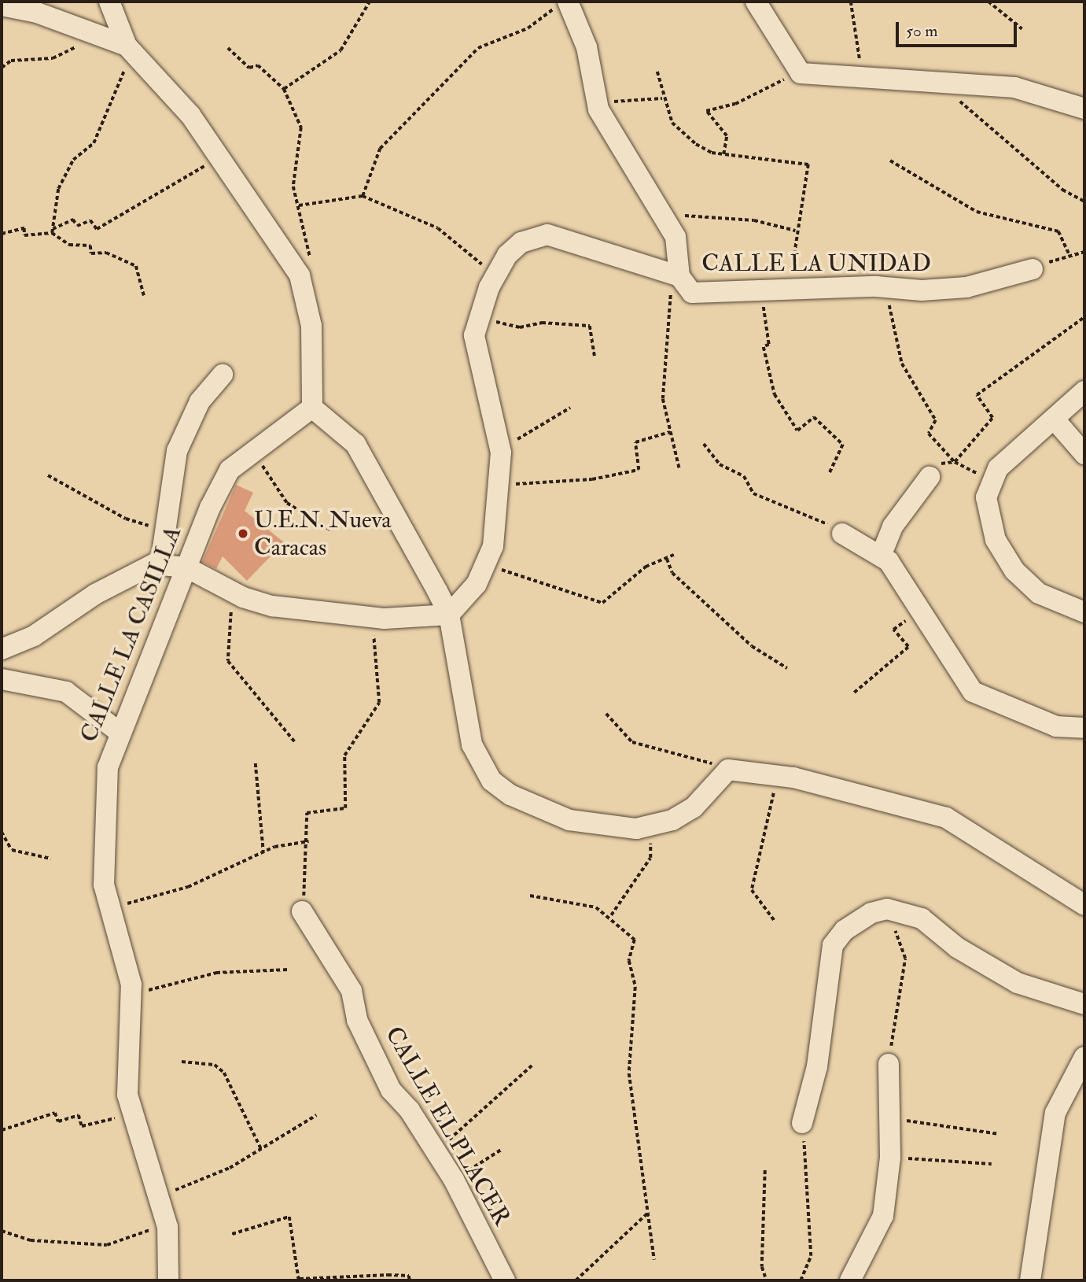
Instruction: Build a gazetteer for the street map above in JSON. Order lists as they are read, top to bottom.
{
  "streets": {
    "street": ["CALLE LA UNIDAD", "CALLE LA CASILLA", "CALLE EL PLACER"]
  },
  "places": ["U.E.N. Nueva Caracas"],
  "scale_bar": "50 m"
}
